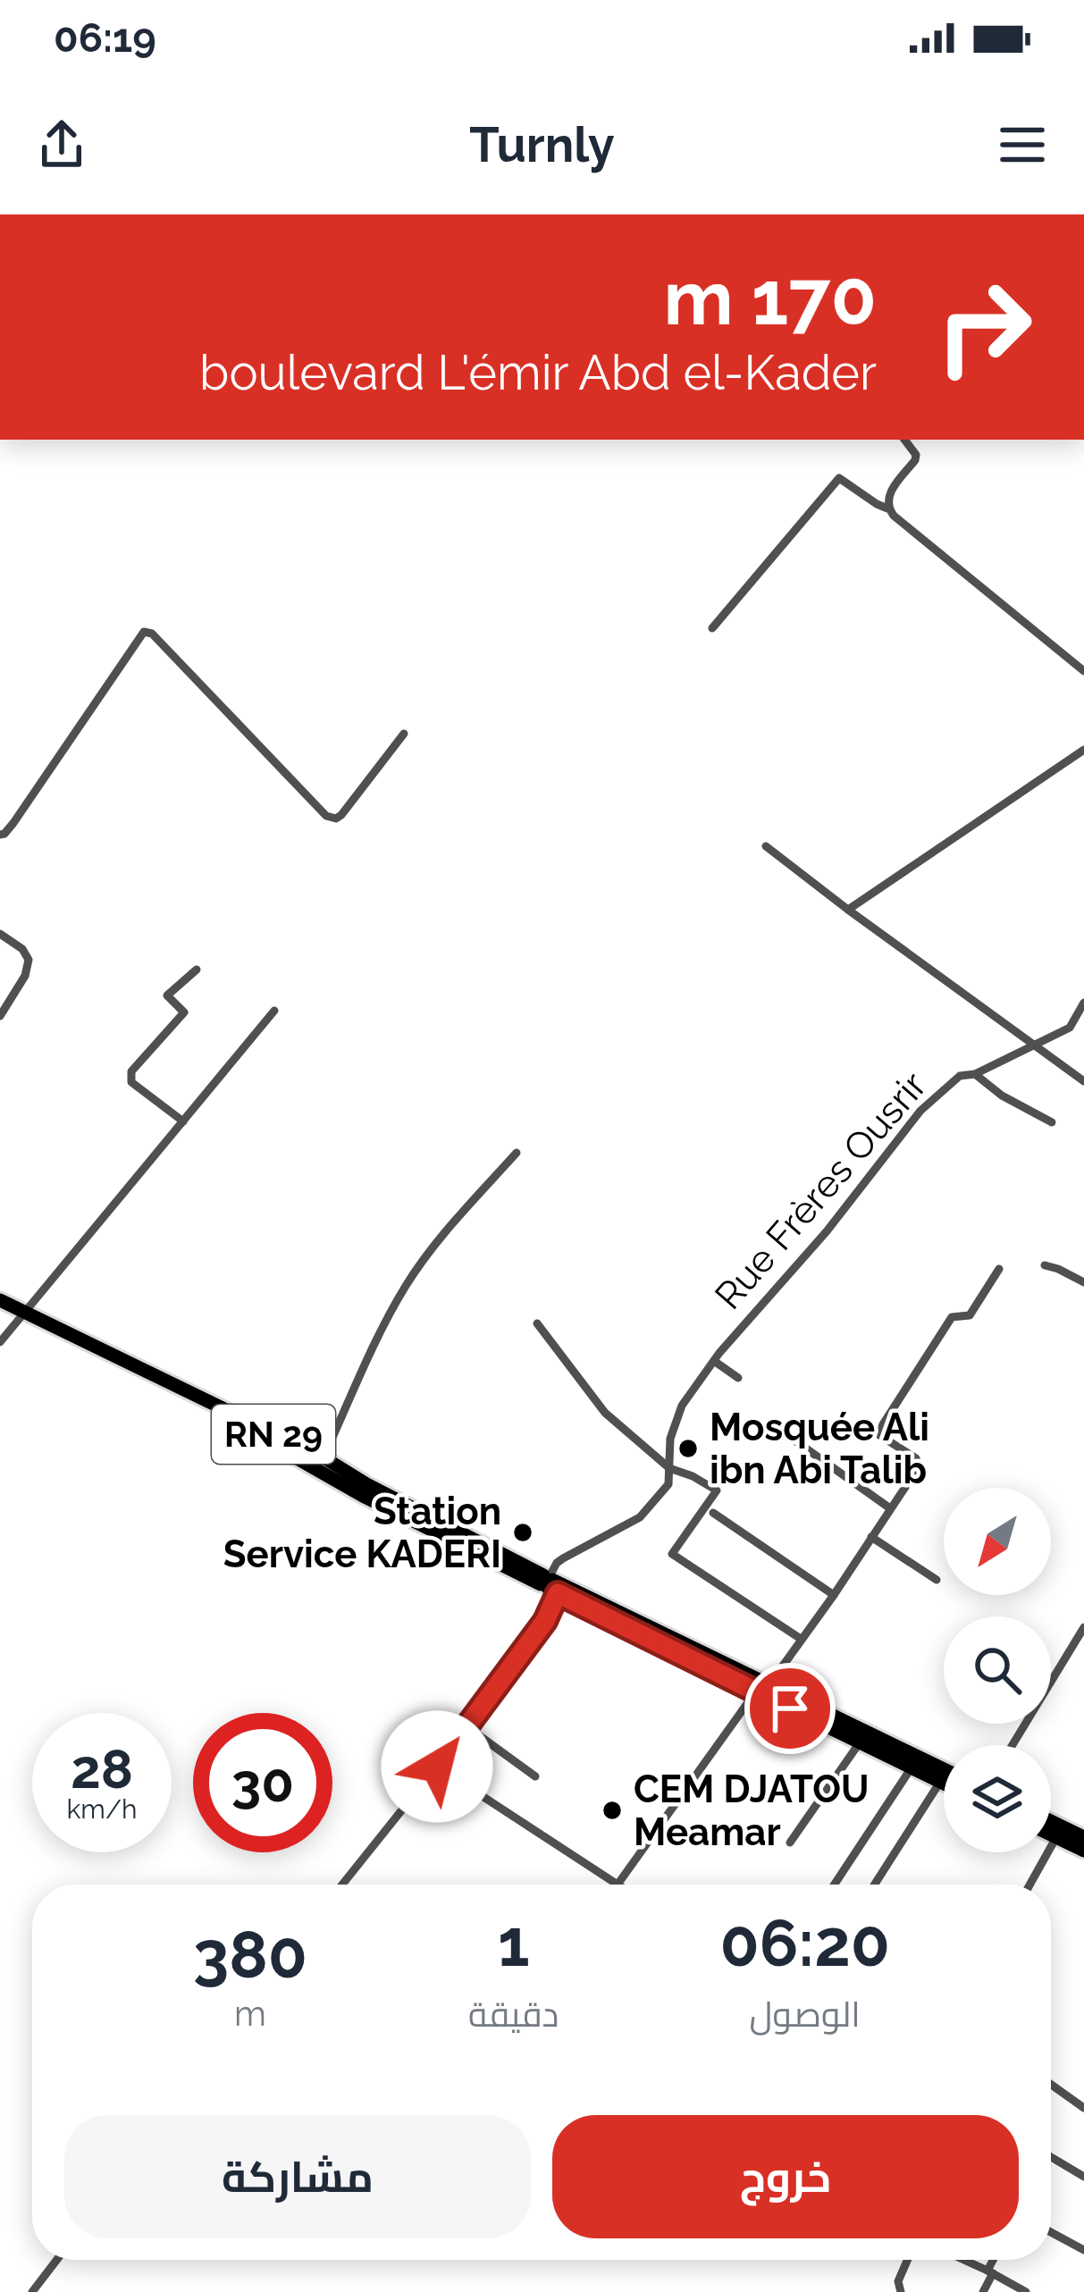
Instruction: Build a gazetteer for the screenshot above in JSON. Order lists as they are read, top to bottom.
{
  "streets": {
    "highway": ["RN 29"],
    "street": ["Rue Frères Ousrir"]
  },
  "crossings": [
    ["Rue Frères Ousrir", "RN 29"]
  ],
  "places": ["Mosquée Ali ibn Abi Talib", "Station Service KADERI", "CEM DJATOU Meamar"],
  "north": "bottom left",
  "page": {
    "status": "06:19",
    "header": "Turnly",
    "turn": ["170 m", "boulevard L'émir Abd el-Kader"],
    "speed": "28 km/h",
    "limit": "30",
    "eta": [
      "06:20",
      "الوصول",
      "1",
      "دقيقة",
      "380",
      "m"
    ],
    "buttons": ["خروج", "مشاركة"]
  }
}
